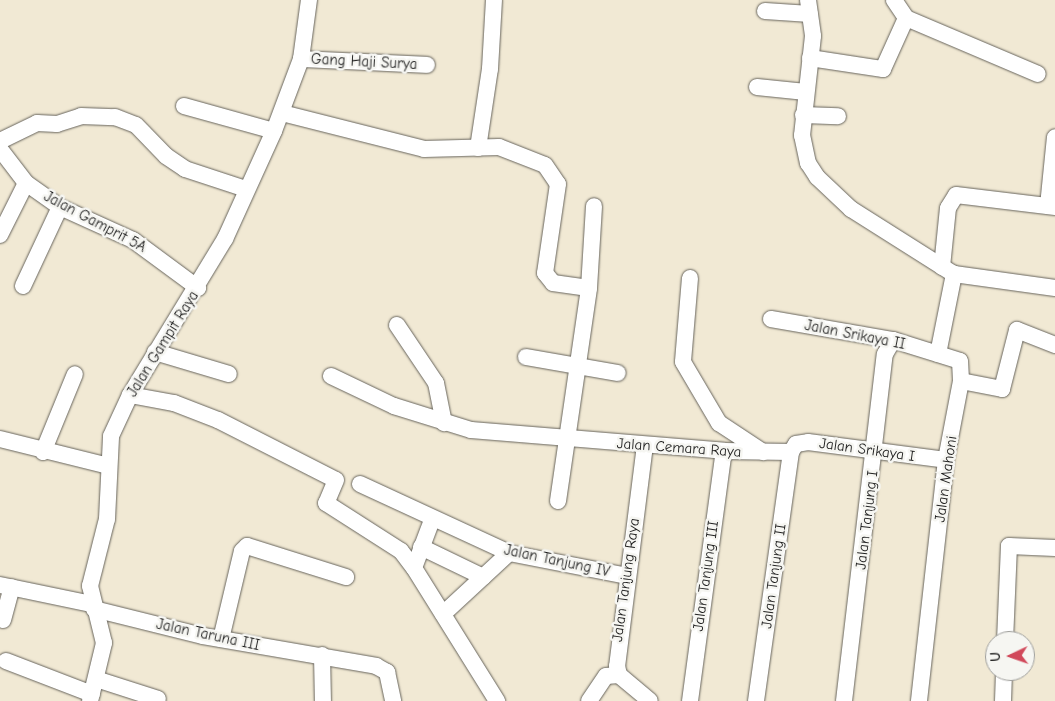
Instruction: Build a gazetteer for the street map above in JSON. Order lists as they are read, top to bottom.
{
  "streets": {
    "street": [
      "Gang Haji Surya",
      "Jalan Gamprit 5A",
      "Jalan Srikaya II",
      "Jalan Gampit Raya",
      "Jalan Cemara Raya",
      "Jalan Srikaya I",
      "Jalan Mahoni",
      "Jalan Tanjung I",
      "Jalan Tanjung IV",
      "Jalan Tanjung III",
      "Jalan Tanjung II",
      "Jalan Tanjung Raya",
      "Jalan Taruna III"
    ]
  },
  "crossings": [
    ["Gang Haji Surya", "Jalan Gampit Raya"],
    ["Jalan Gamprit 5A", "Jalan Gampit Raya"],
    ["Jalan Srikaya II", "Jalan Mahoni"],
    ["Jalan Srikaya II", "Jalan Tanjung I"],
    ["Jalan Gampit Raya", "Jalan Taruna III"],
    ["Jalan Cemara Raya", "Jalan Srikaya I"],
    ["Jalan Cemara Raya", "Jalan Tanjung III"],
    ["Jalan Cemara Raya", "Jalan Tanjung II"],
    ["Jalan Cemara Raya", "Jalan Tanjung Raya"],
    ["Jalan Srikaya I", "Jalan Mahoni"],
    ["Jalan Srikaya I", "Jalan Tanjung I"],
    ["Jalan Srikaya I", "Jalan Tanjung II"],
    ["Jalan Tanjung IV", "Jalan Tanjung Raya"]
  ],
  "north": "left"
}
